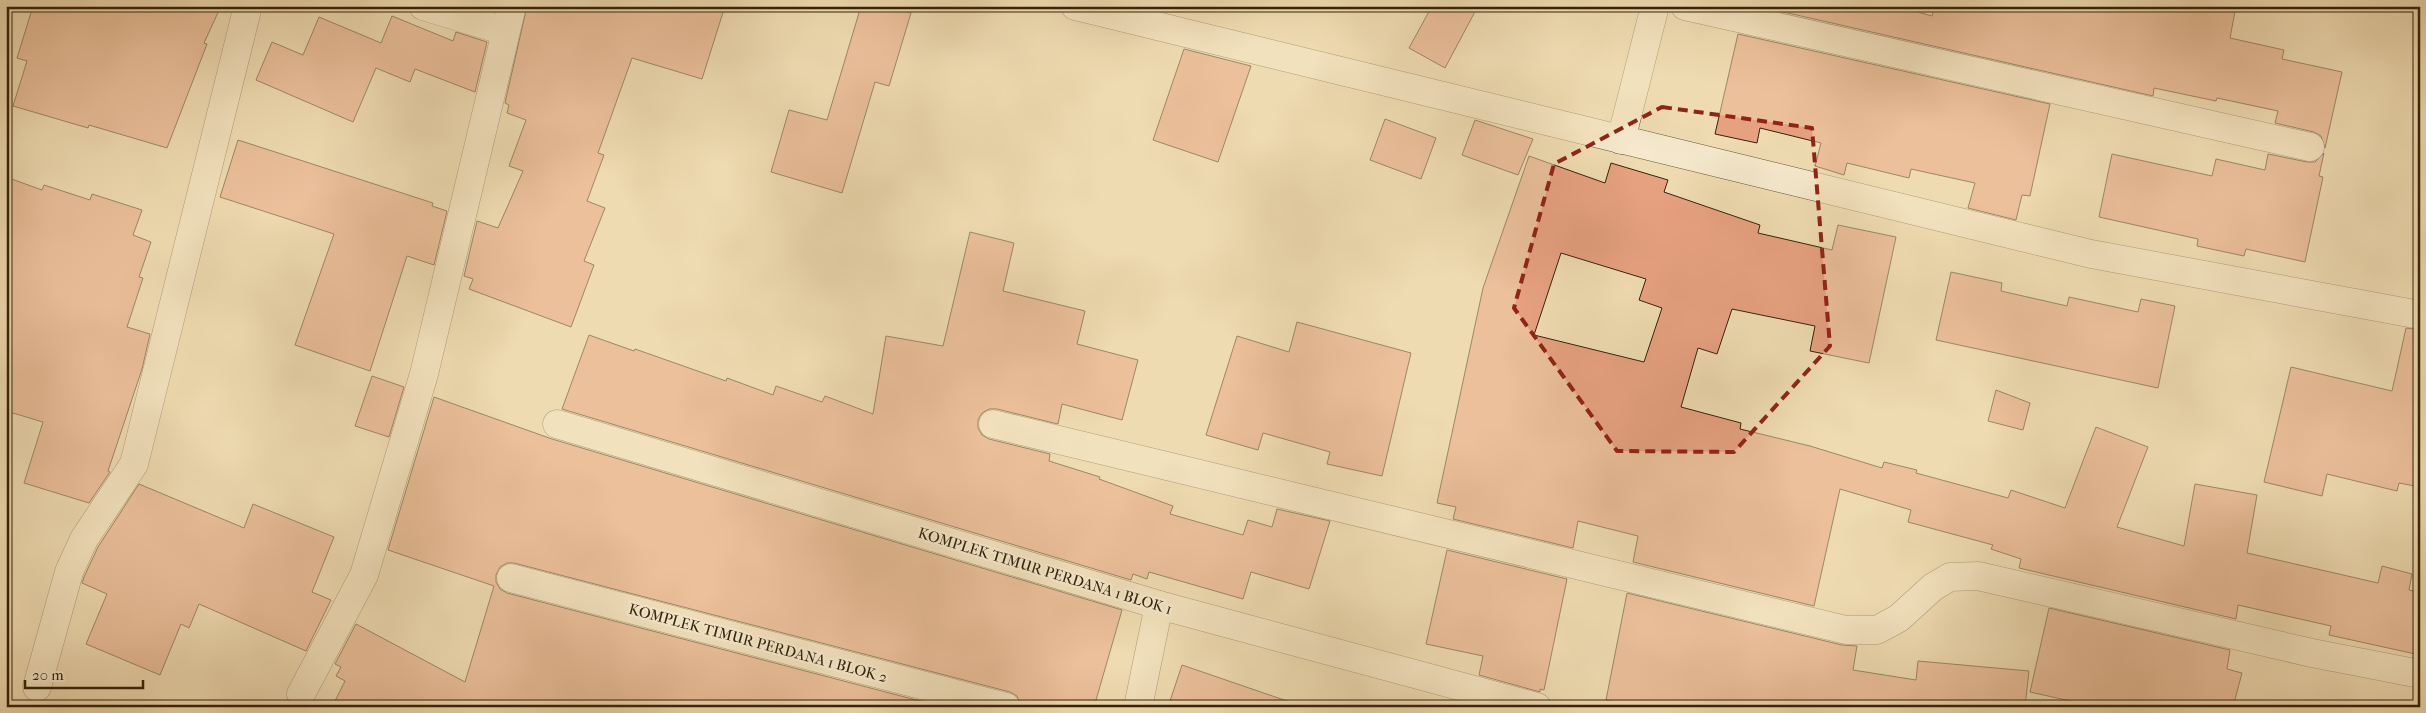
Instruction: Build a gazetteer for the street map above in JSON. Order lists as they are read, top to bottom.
{
  "streets": {
    "street": ["KOMPLEK TIMUR PERDANA 1 BLOK 1", "KOMPLEK TIMUR PERDANA 1 BLOK 2"]
  },
  "scale_bar": "20 m"
}
